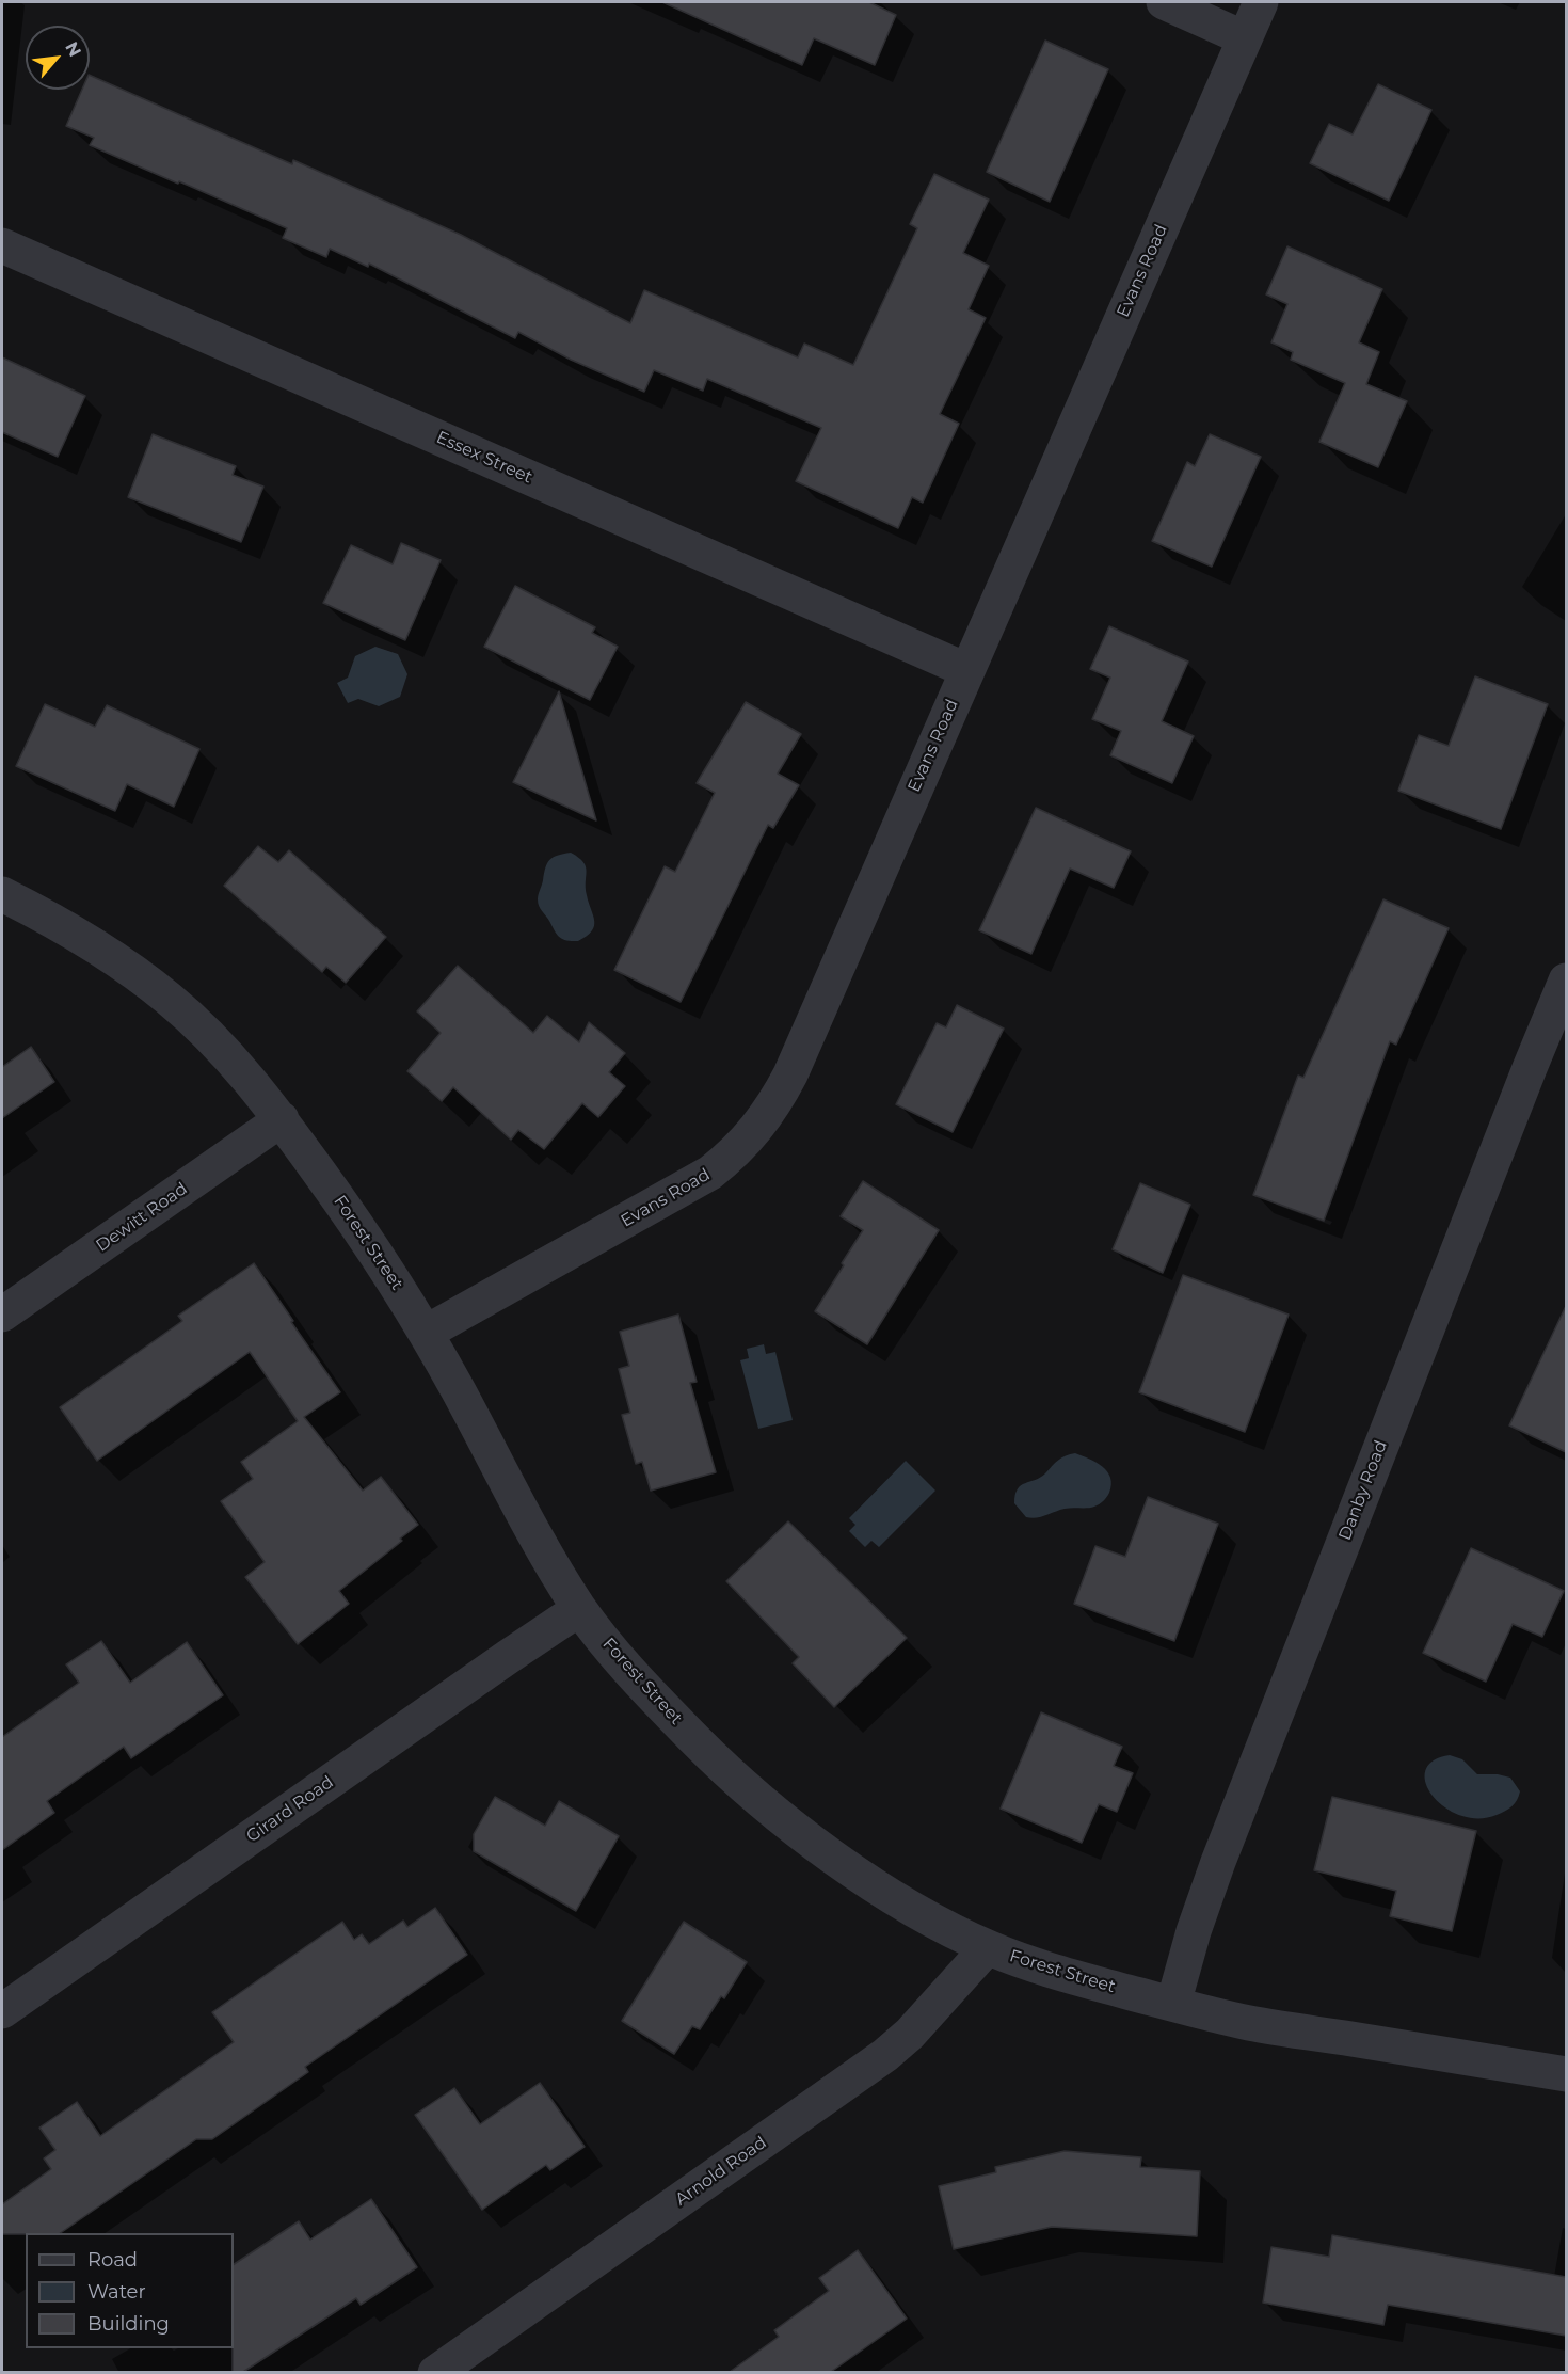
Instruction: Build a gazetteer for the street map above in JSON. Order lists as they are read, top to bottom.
{
  "streets": {
    "street": [
      "Evans Road",
      "Essex Street",
      "Dewitt Road",
      "Forest Street",
      "Danby Road",
      "Girard Road",
      "Arnold Road"
    ]
  },
  "crossings": [
    ["Evans Road", "Essex Street"],
    ["Evans Road", "Forest Street"],
    ["Dewitt Road", "Forest Street"],
    ["Forest Street", "Danby Road"],
    ["Forest Street", "Girard Road"],
    ["Forest Street", "Arnold Road"]
  ],
  "legend": ["Road", "Water", "Building"],
  "north": "top right"
}
